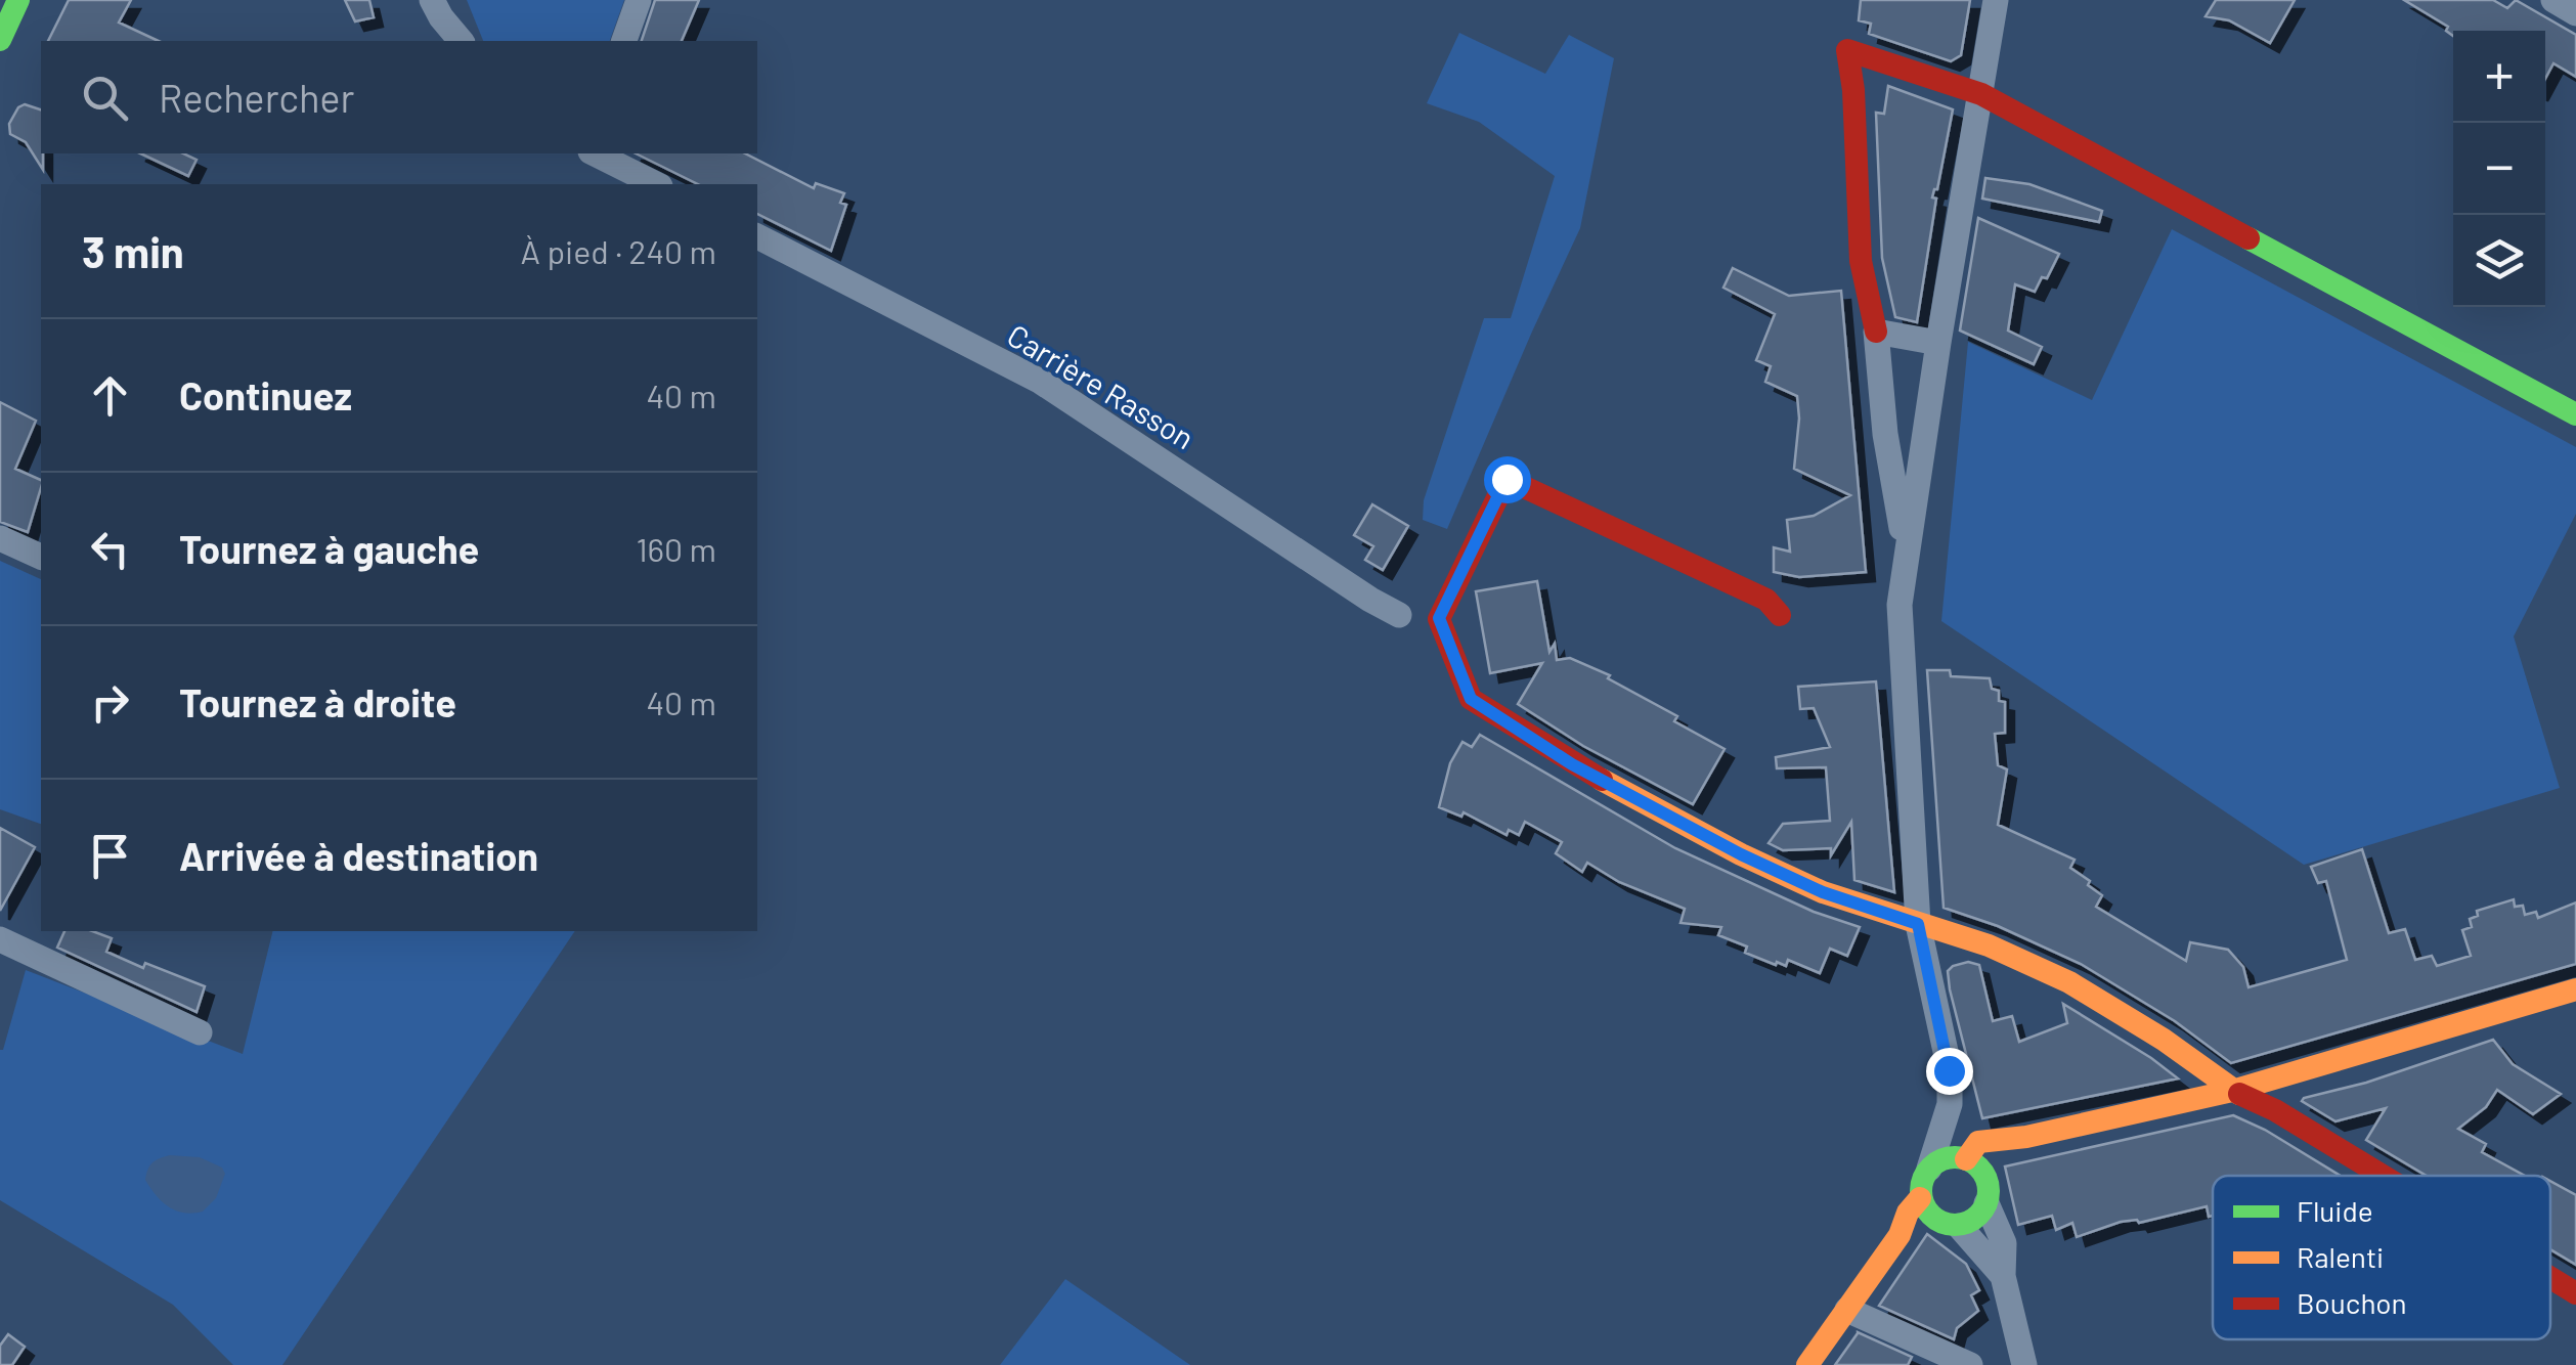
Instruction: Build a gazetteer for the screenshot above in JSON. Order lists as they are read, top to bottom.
{
  "streets": {
    "street": ["Carrière Rasson"]
  },
  "legend": ["Fluide", "Ralenti", "Bouchon"],
  "page": {
    "map_buttons": ["+", "−"],
    "search": "Rechercher",
    "heading": ["3 min", "À pied · 240 m"],
    "list": [
      ["Continuez", "40 m"],
      ["Tournez à gauche", "160 m"],
      ["Tournez à droite", "40 m"],
      "Arrivée à destination"
    ]
  }
}
